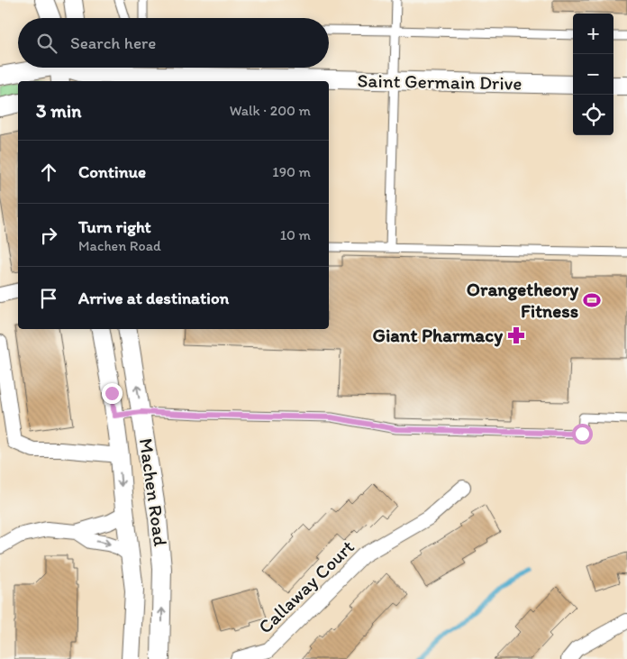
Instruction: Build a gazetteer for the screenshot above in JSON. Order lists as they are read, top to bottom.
{
  "streets": {
    "street": ["Saint Germain Drive", "Machen Road", "Callaway Court"]
  },
  "places": {
    "sports": ["Orangetheory Fitness"],
    "pharmacy": ["Giant Pharmacy"]
  },
  "page": {
    "map_buttons": ["+", "−"],
    "search": "Search here",
    "heading": ["3 min", "Walk · 200 m"],
    "list": [
      ["Continue", "190 m"],
      ["Turn right", "Machen Road", "10 m"],
      "Arrive at destination"
    ]
  }
}
